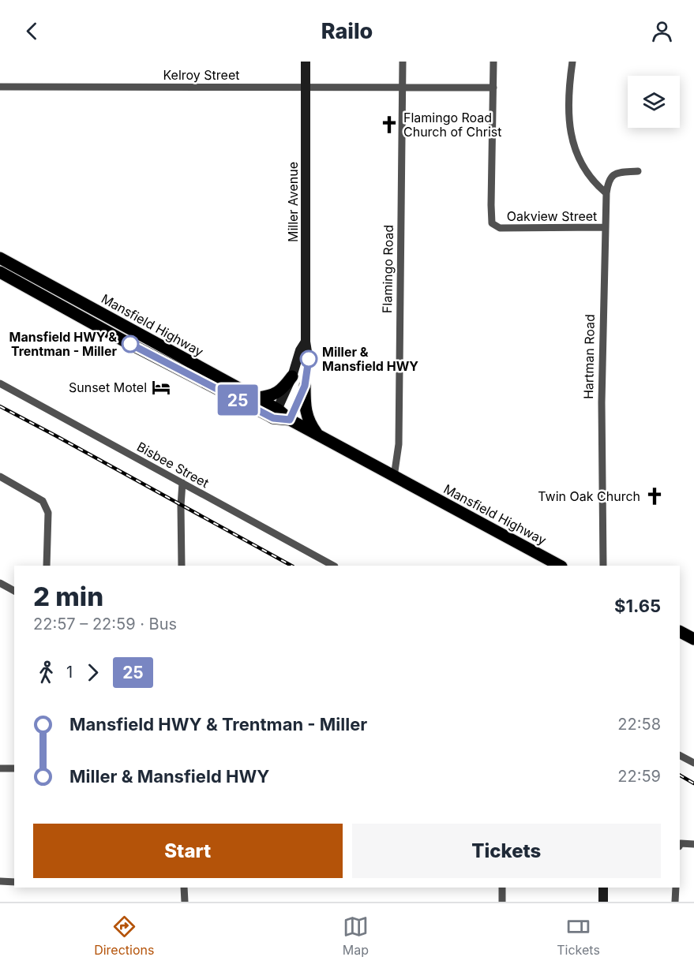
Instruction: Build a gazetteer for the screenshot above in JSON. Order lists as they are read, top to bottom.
{
  "streets": {
    "main road": ["Miller Avenue", "Mansfield Highway"],
    "street": [
      "Kelroy Street",
      "Oakview Street",
      "Flamingo Road",
      "Hartman Road",
      "Bisbee Street"
    ]
  },
  "crossings": [
    ["Kelroy Street", "Miller Avenue"],
    ["Kelroy Street", "Oakview Street"],
    ["Kelroy Street", "Flamingo Road"],
    ["Miller Avenue", "Mansfield Highway"],
    ["Oakview Street", "Hartman Road"],
    ["Flamingo Road", "Mansfield Highway"]
  ],
  "places": {
    "church": ["Flamingo Road Church of Christ", "Twin Oak Church"],
    "other": ["Mansfield HWY & Trentman - Miller", "Miller & Mansfield HWY"],
    "hotel": ["Sunset Motel"]
  },
  "lines": ["bus line 25"],
  "page": {
    "header": "Railo",
    "on_map": "25",
    "heading": ["2 min", "22:57 – 22:59 · Bus", "$1.65"],
    "legs": ["1", "25"],
    "list": [
      {
        "name": "Mansfield HWY & Trentman - Miller",
        "value": "22:58"
      },
      {
        "name": "Miller & Mansfield HWY",
        "value": "22:59"
      }
    ],
    "buttons": ["Start", "Tickets"],
    "tabs": ["Directions", "Map", "Tickets"]
  }
}
